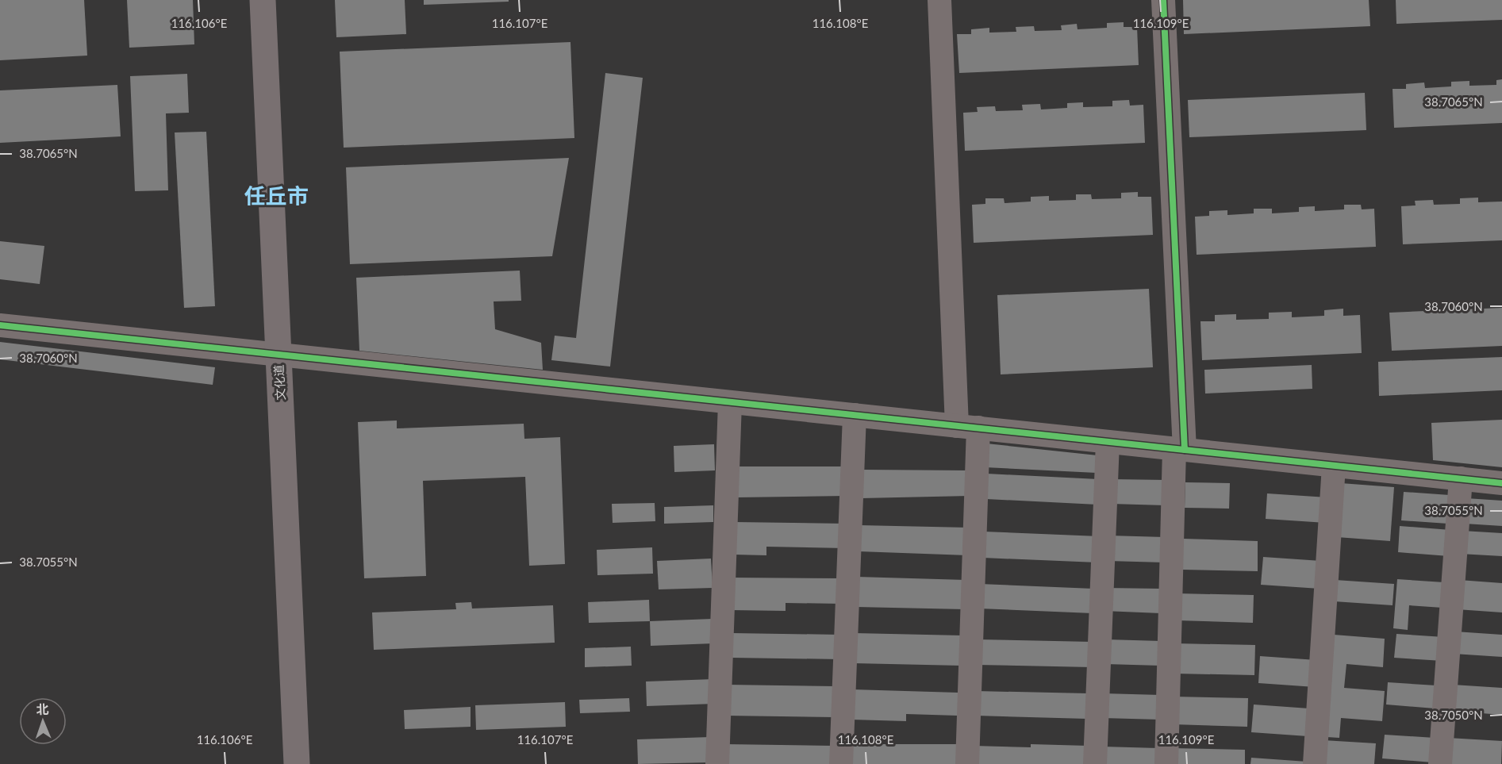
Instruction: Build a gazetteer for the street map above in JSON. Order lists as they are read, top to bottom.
{
  "streets": {
    "main road": ["文化道"]
  },
  "districts": ["任丘市"],
  "north": "top",
  "coordinates": [
    "116.106°E",
    "116.107°E",
    "116.108°E",
    "116.109°E",
    "38.7065°N",
    "38.7060°N",
    "38.7055°N",
    "38.7050°N"
  ]
}
